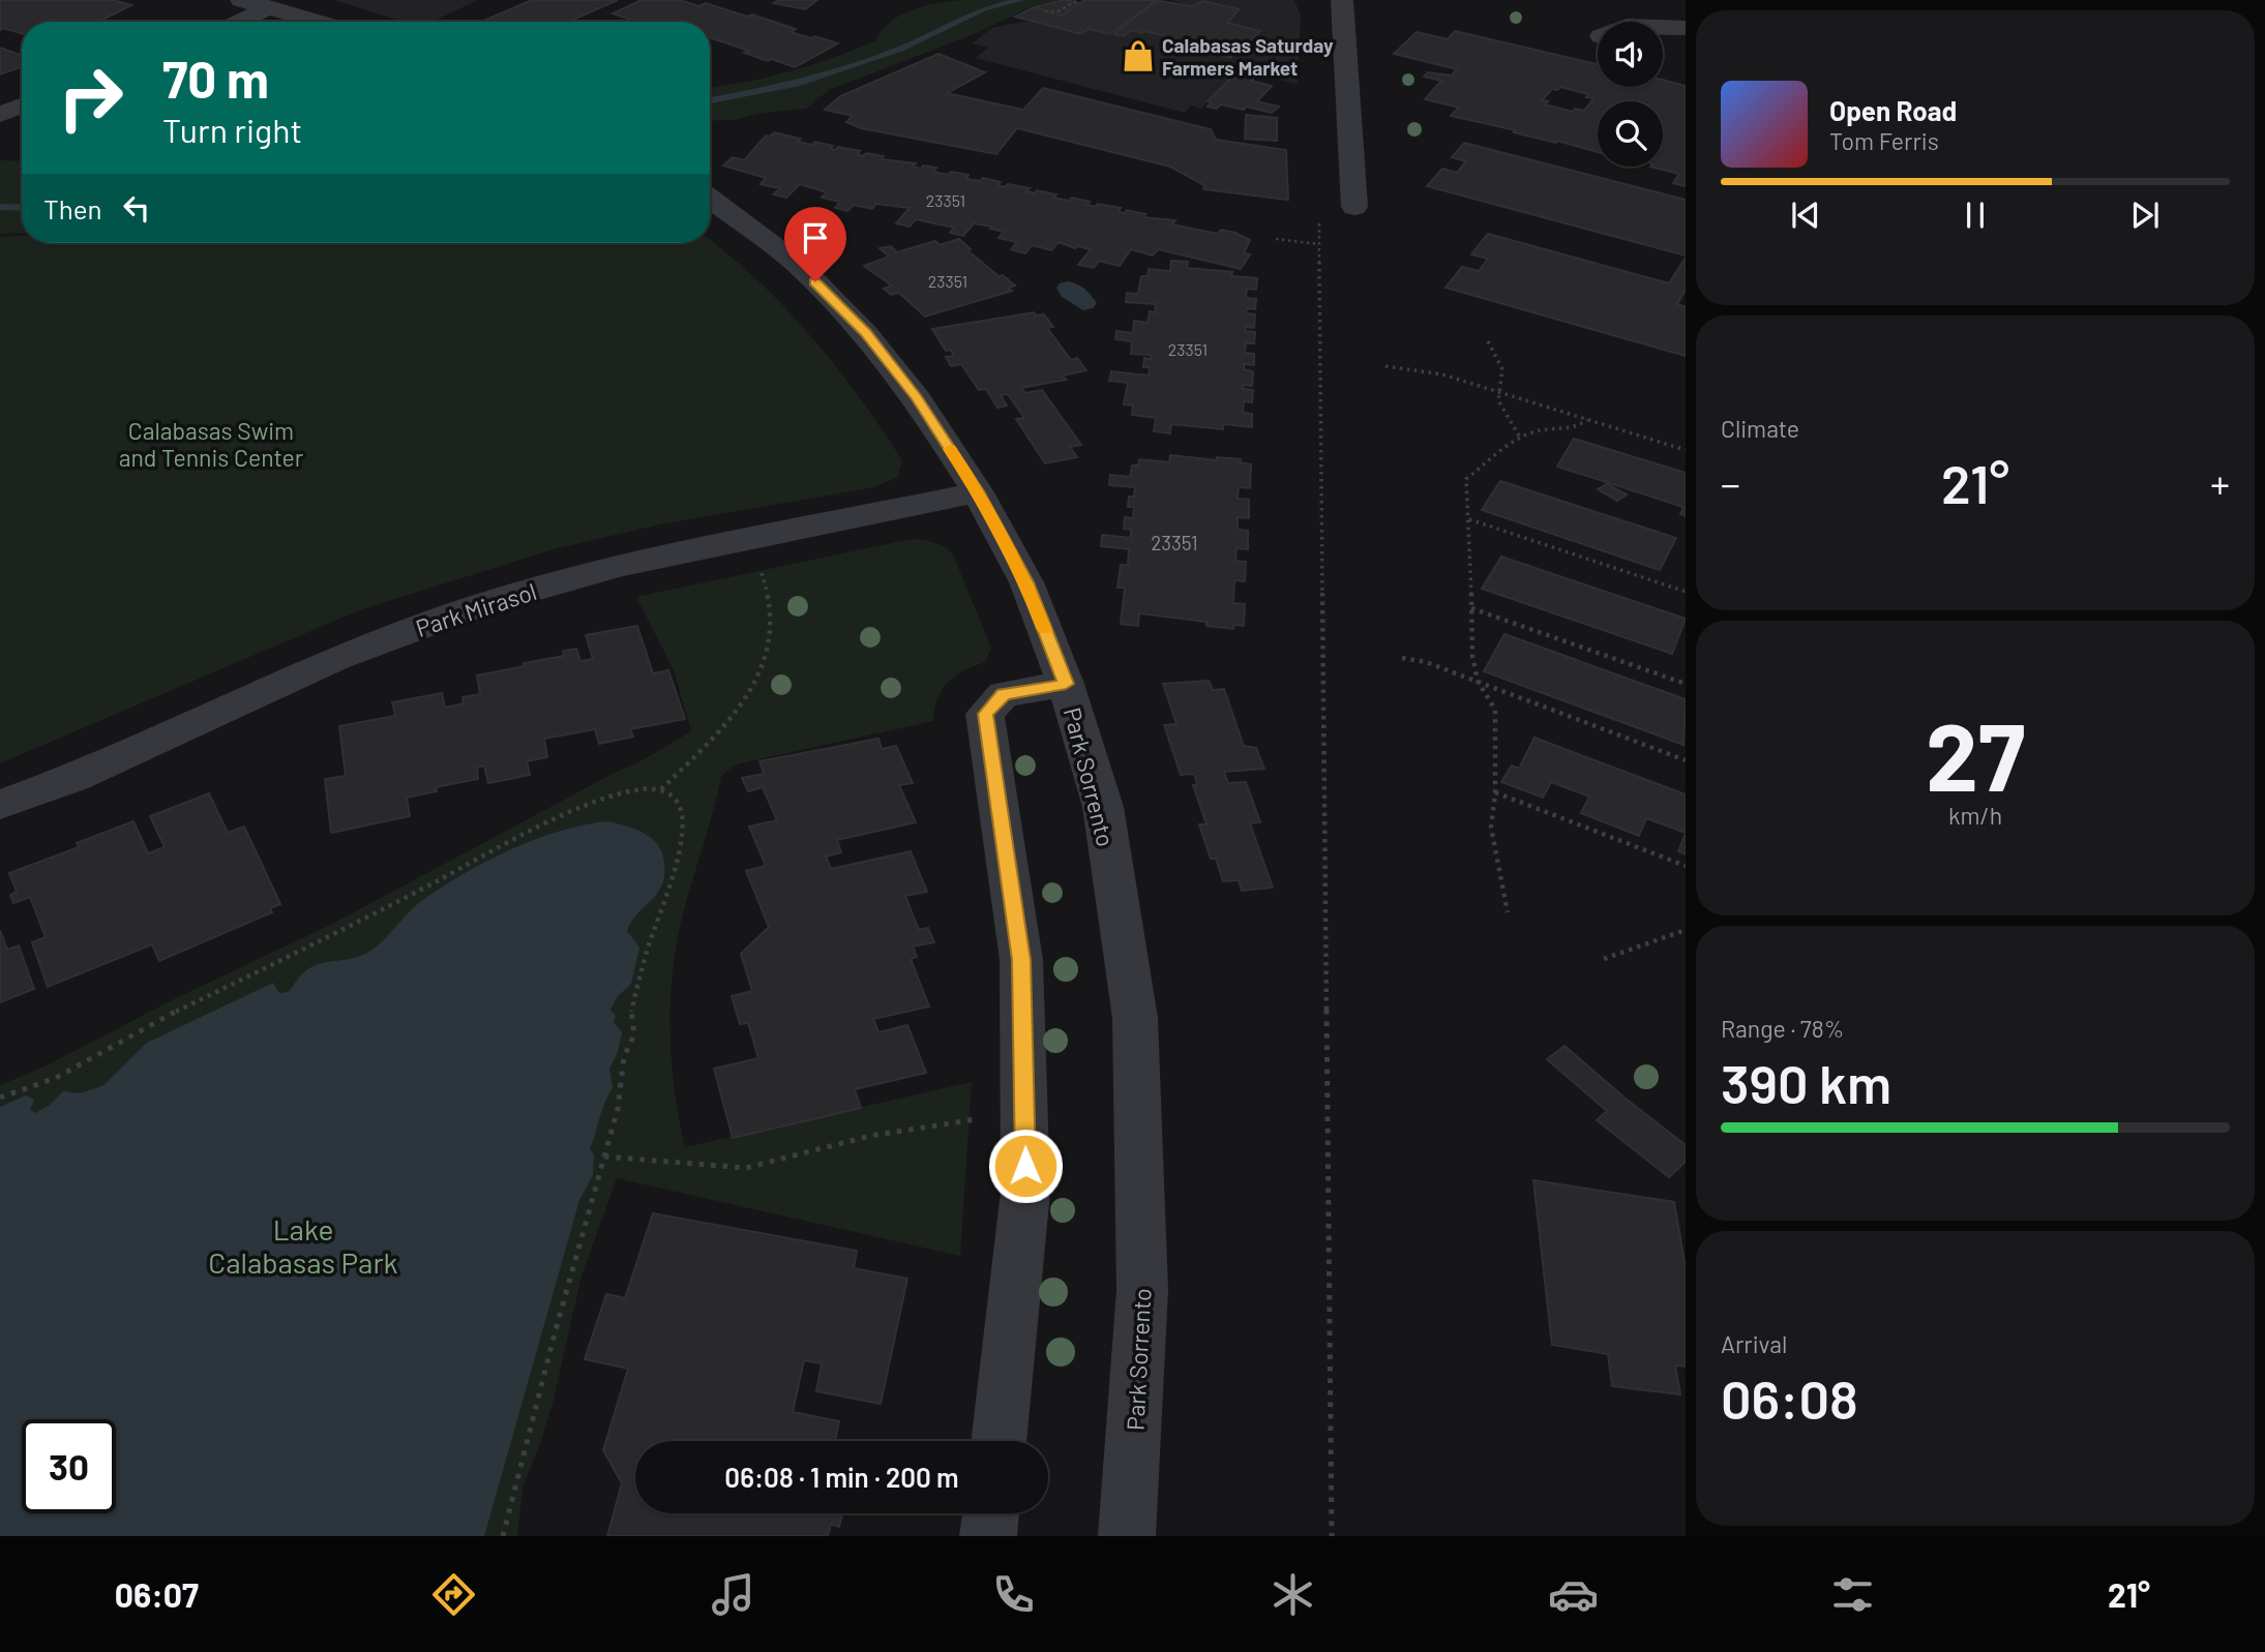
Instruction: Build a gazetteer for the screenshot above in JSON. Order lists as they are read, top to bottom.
{
  "streets": {
    "street": ["Park Mirasol", "Park Sorrento"]
  },
  "crossings": [
    ["Park Mirasol", "Park Sorrento"]
  ],
  "parks": ["Calabasas Swim and Tennis Center", "Lake Calabasas Park"],
  "places": {
    "shop": ["Calabasas Saturday Farmers Market"]
  },
  "house_numbers": [
    "23351",
    "23351",
    "23351",
    "23351"
  ],
  "page": {
    "turn": ["70 m", "Turn right"],
    "song": ["Open Road", "Tom Ferris"],
    "then": "Then",
    "tile": [
      "Climate",
      ["27", "km/h"],
      ["Range · 78%", "390 km"],
      ["Arrival", "06:08"]
    ],
    "heat": ["−", "21°", "+"],
    "limit": "30",
    "trip": "06:08 · 1 min · 200 m",
    "tabs": ["06:07", "21°"]
  }
}
